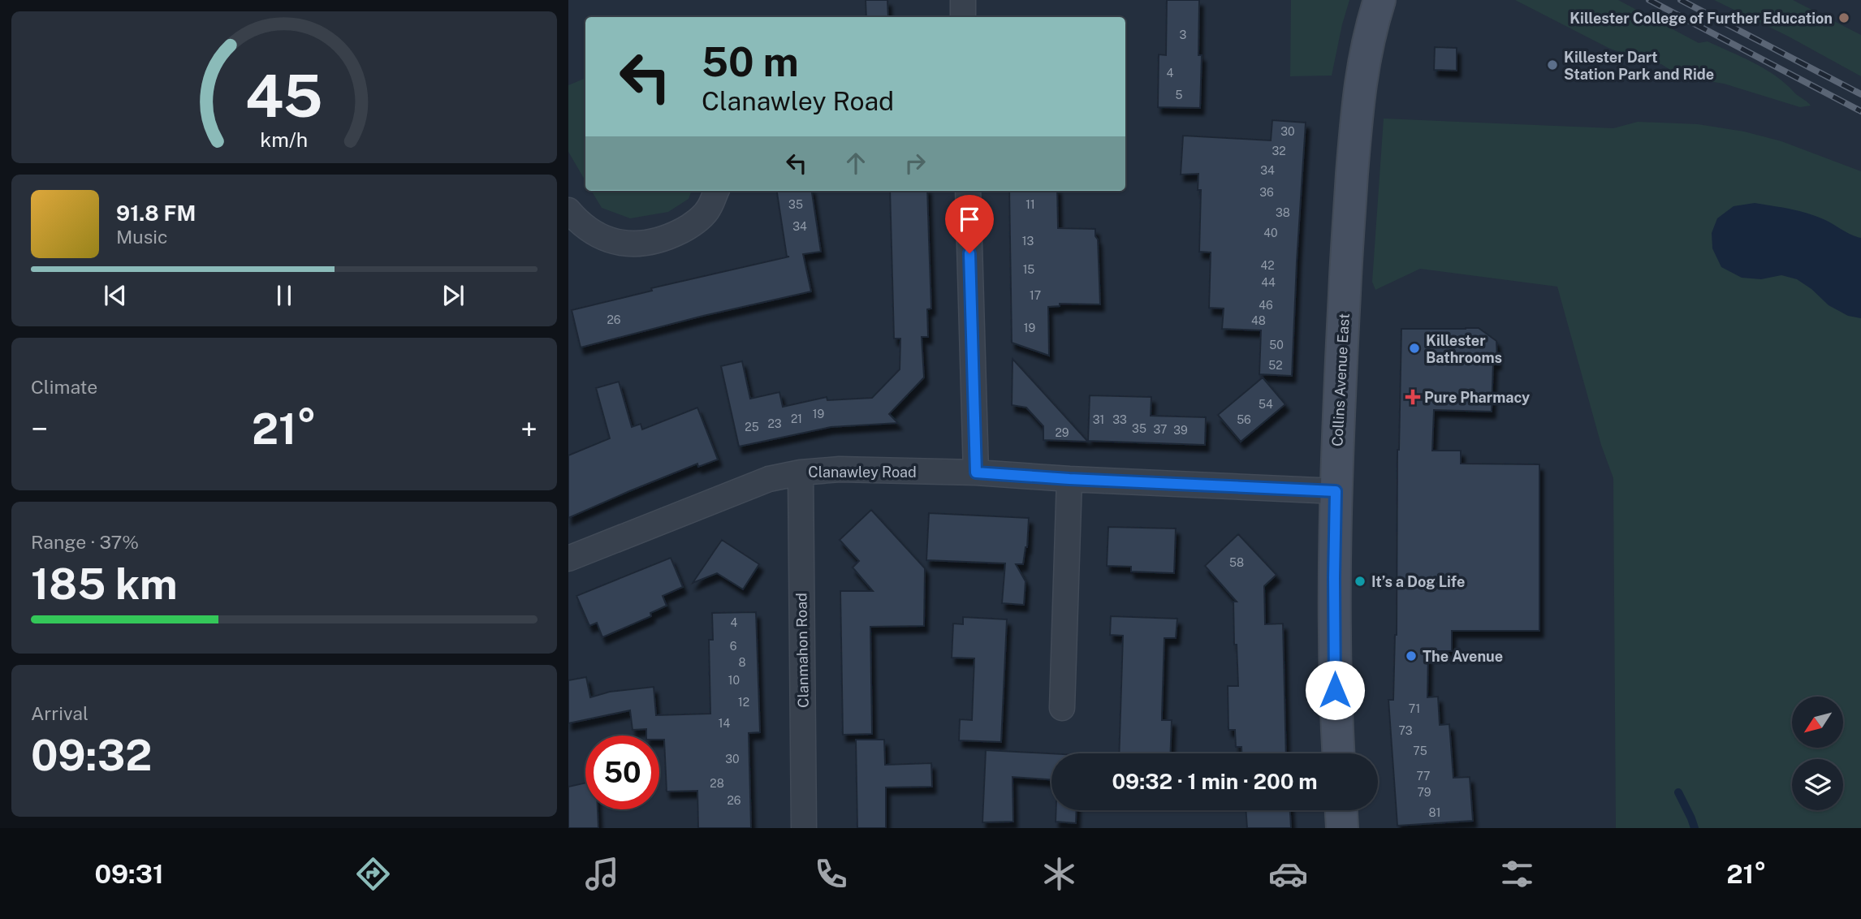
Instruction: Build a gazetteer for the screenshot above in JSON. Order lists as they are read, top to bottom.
{
  "streets": {
    "main road": ["Collins Avenue East"],
    "street": ["Clanawley Road", "Clanmahon Road"]
  },
  "crossings": [
    ["Collins Avenue East", "Clanawley Road"],
    ["Clanawley Road", "Clanmahon Road"]
  ],
  "places": {
    "other": [
      "Killester College of Further Education",
      "Killester Dart Station Park and Ride",
      "Killester Bathrooms",
      "It’s a Dog Life",
      "The Avenue"
    ],
    "health": ["Pure Pharmacy"]
  },
  "house_numbers": [
    "3",
    "4",
    "5",
    "30",
    "32",
    "34",
    "36",
    "35",
    "11",
    "38",
    "34",
    "40",
    "13",
    "42",
    "15",
    "44",
    "17",
    "46",
    "26",
    "48",
    "19",
    "50",
    "52",
    "54",
    "19",
    "21",
    "31",
    "33",
    "56",
    "23",
    "25",
    "35",
    "37",
    "39",
    "29",
    "58",
    "4",
    "6",
    "8",
    "10",
    "12",
    "71",
    "14",
    "73",
    "75",
    "30",
    "77",
    "28",
    "79",
    "26",
    "81"
  ],
  "north": "bottom left",
  "page": {
    "turn": ["50 m", "Clanawley Road"],
    "song": ["91.8 FM", "Music"],
    "tile": [
      "Climate",
      ["Range · 37%", "185 km"],
      ["Arrival", "09:32"]
    ],
    "heat": ["−", "21°", "+"],
    "limit": "50",
    "trip": "09:32 · 1 min · 200 m",
    "tabs": ["09:31", "21°"],
    "gauge": ["45", "km/h"]
  }
}
